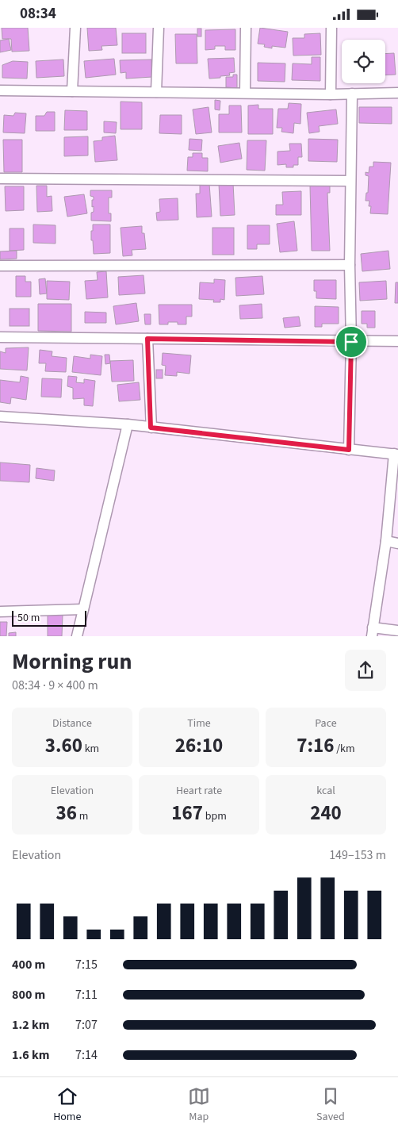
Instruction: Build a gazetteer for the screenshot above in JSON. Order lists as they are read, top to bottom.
{
  "scale_bar": "50 m",
  "page": {
    "status": "08:34",
    "scale": "50 m",
    "heading": ["Morning run", "08:34 · 9 × 400 m"],
    "stats": [
      ["Distance", "3.60 km"],
      ["Time", "26:10"],
      ["Pace", "7:16 /km"],
      ["Elevation", "36 m"],
      ["Heart rate", "167 bpm"],
      ["kcal", "240"]
    ],
    "chart": ["Elevation", "149–153 m"],
    "list": [
      {
        "name": "400 m",
        "note": "7:15"
      },
      {
        "name": "800 m",
        "note": "7:11"
      },
      {
        "name": "1.2 km",
        "note": "7:07"
      },
      {
        "name": "1.6 km",
        "note": "7:14"
      }
    ],
    "tabs": ["Home", "Map", "Saved"]
  }
}
